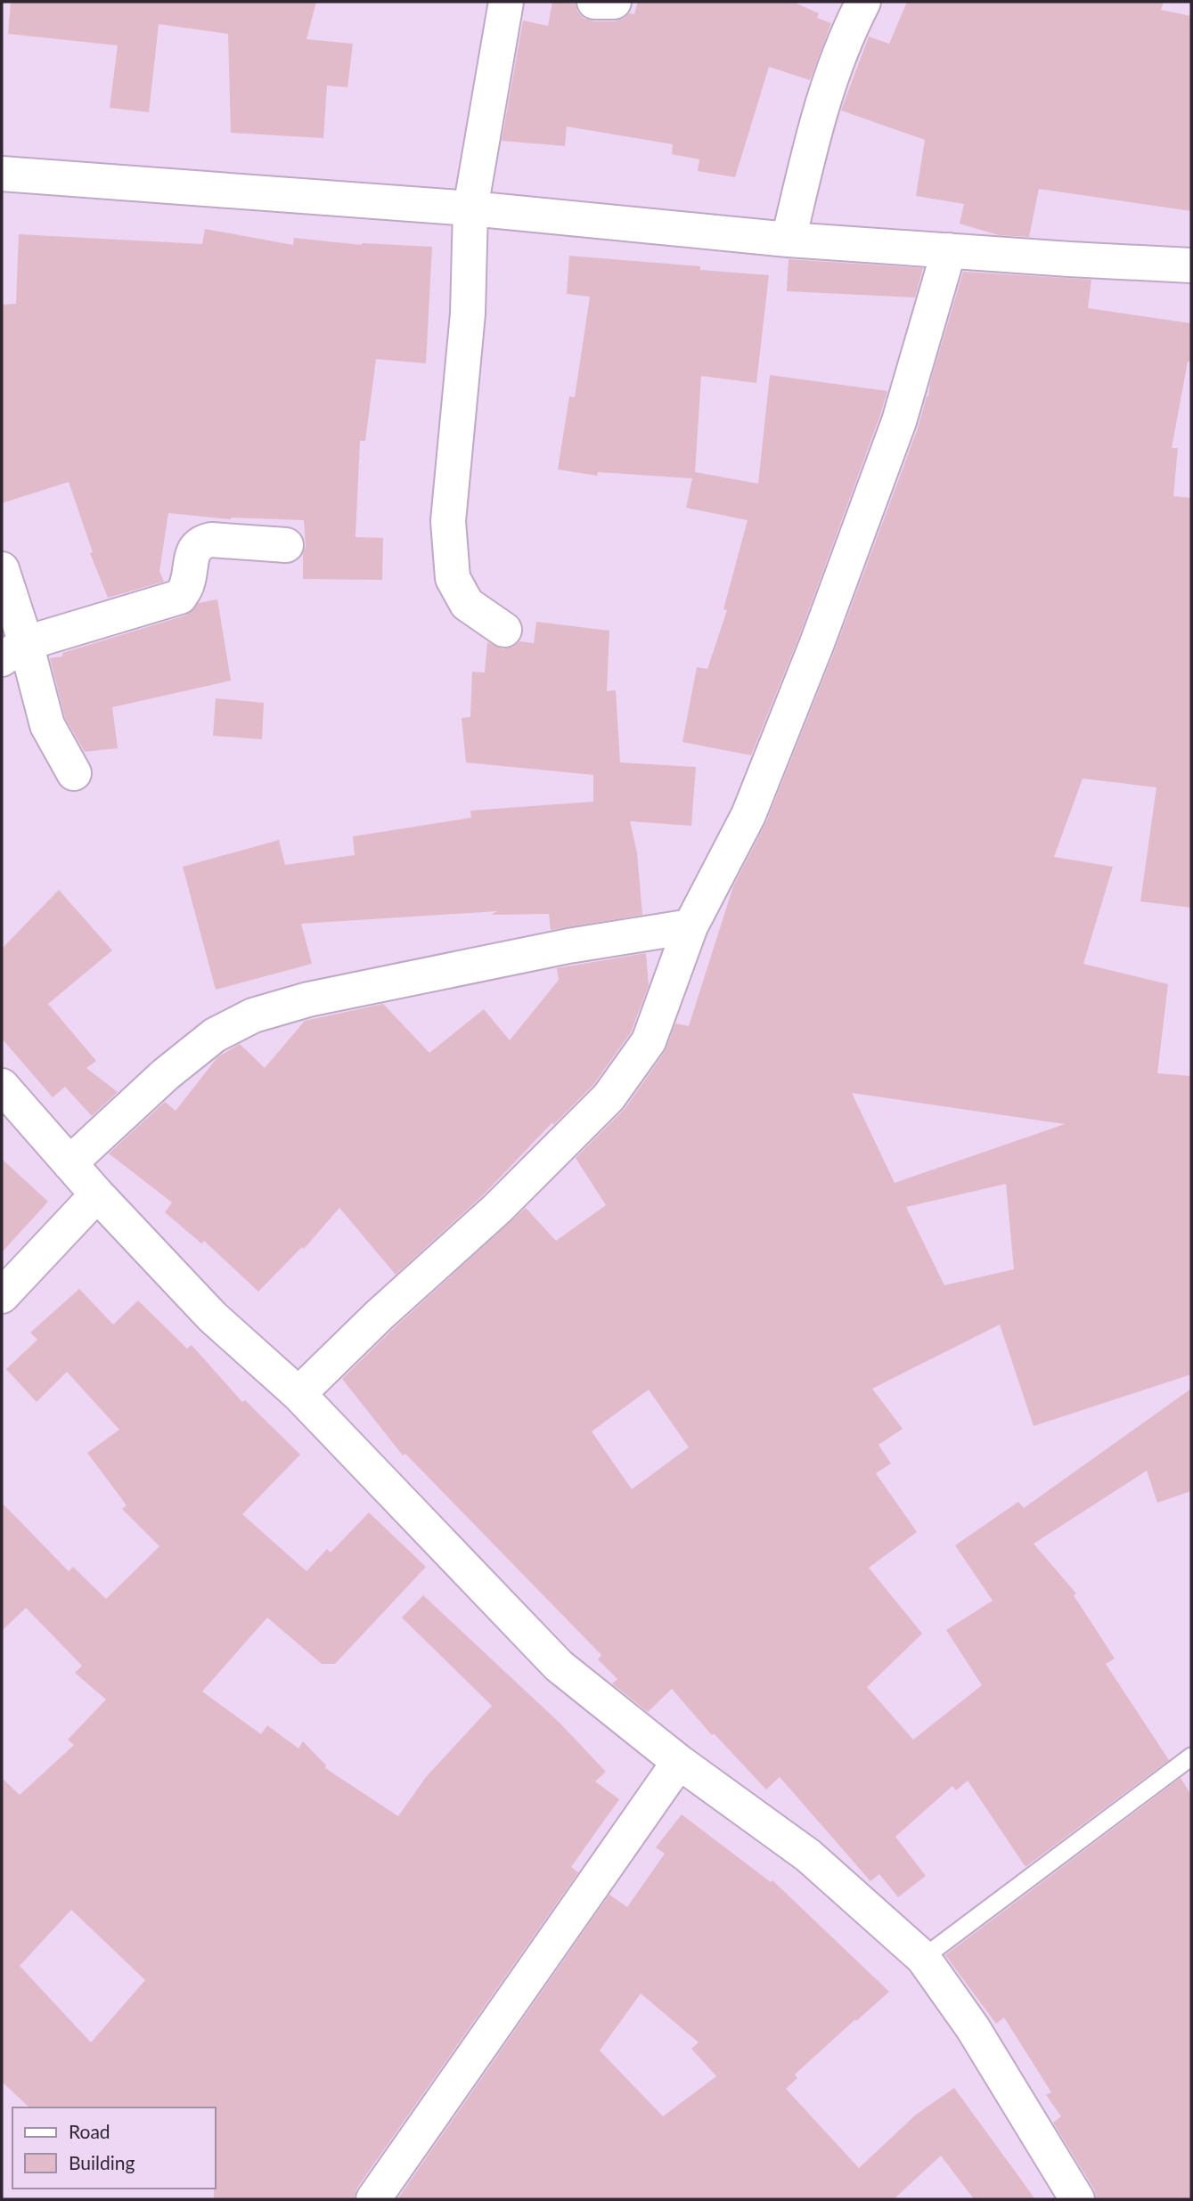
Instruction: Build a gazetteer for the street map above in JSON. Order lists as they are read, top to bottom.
{
  "legend": ["Road", "Building"]
}
